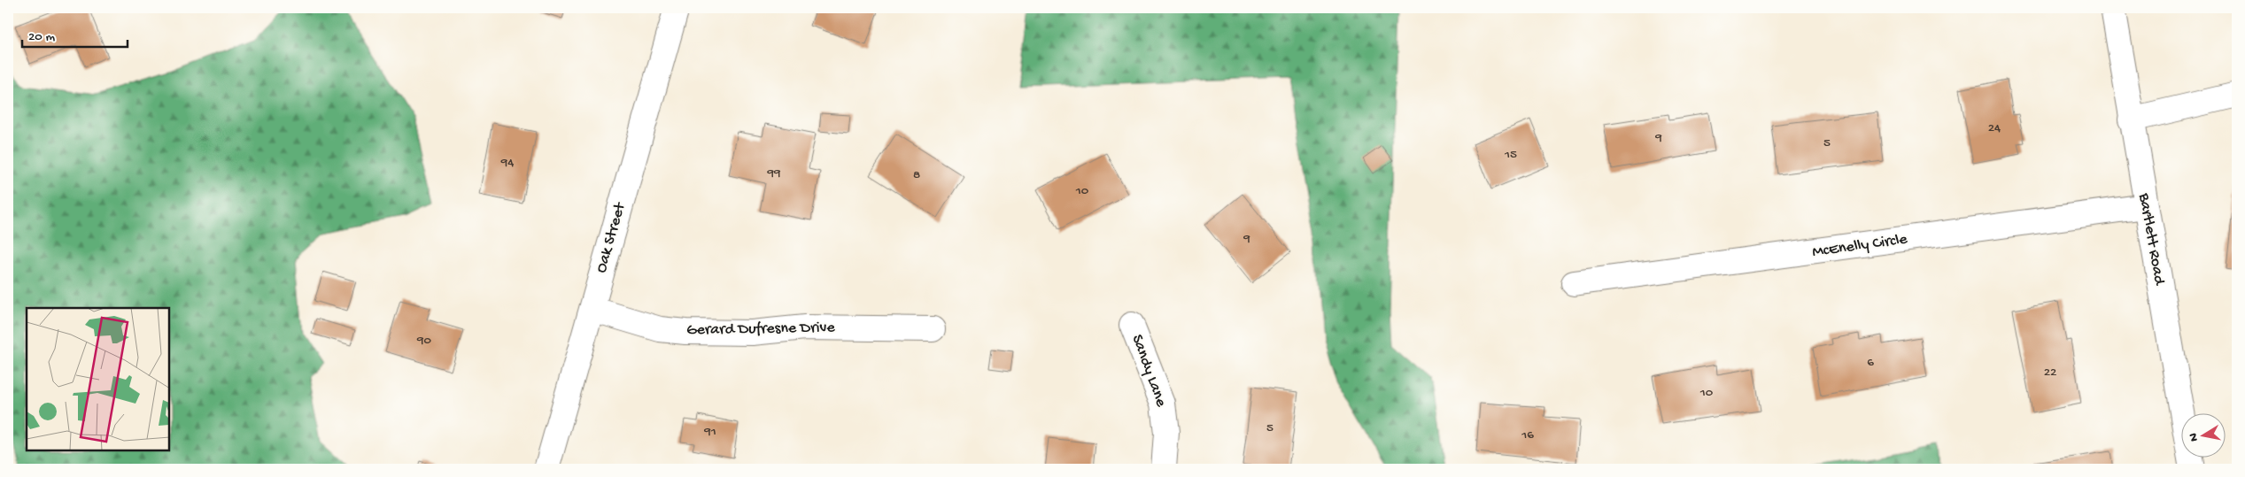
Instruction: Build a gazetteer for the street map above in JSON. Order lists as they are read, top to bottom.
{
  "streets": {
    "street": [
      "Oak Street",
      "Bartlett Road",
      "McEnelly Circle",
      "Gerard Dufresne Drive",
      "Sandy Lane"
    ]
  },
  "crossings": [
    ["Oak Street", "Gerard Dufresne Drive"],
    ["Bartlett Road", "McEnelly Circle"]
  ],
  "house_numbers": [
    "24",
    "9",
    "5",
    "15",
    "94",
    "99",
    "8",
    "10",
    "9",
    "90",
    "6",
    "22",
    "10",
    "5",
    "91",
    "16"
  ],
  "scale_bar": "20 m",
  "north": "left"
}
